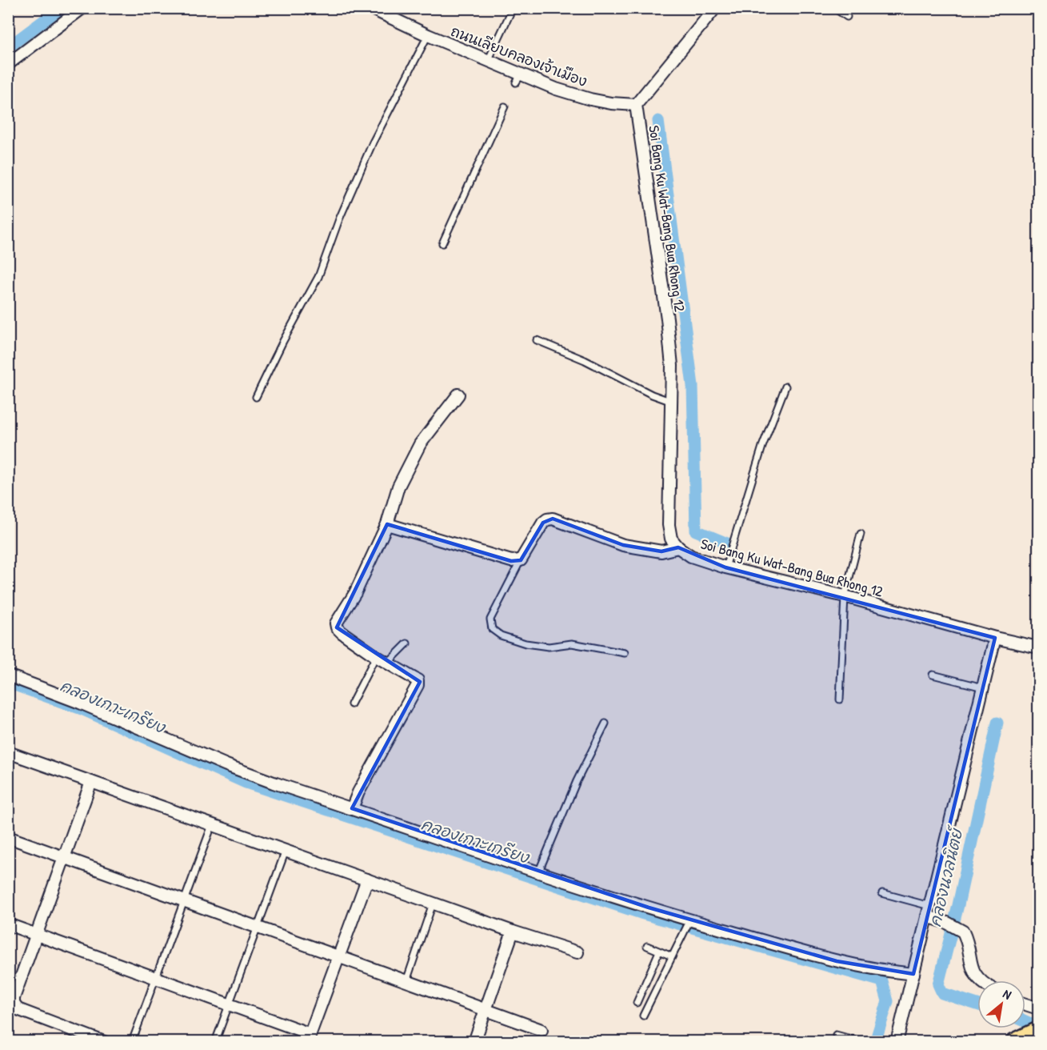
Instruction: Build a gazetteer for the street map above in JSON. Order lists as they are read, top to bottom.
{
  "streets": {
    "street": ["ถนนเลียบคลองเจ้าเมือง", "Soi Bang Ku Wat-Bang Bua Rhong 12"]
  },
  "crossings": [
    ["ถนนเลียบคลองเจ้าเมือง", "Soi Bang Ku Wat-Bang Bua Rhong 12"]
  ],
  "water": ["คลองเกาะเกรียง", "คลองนวลนิตย์"],
  "north": "top right"
}
